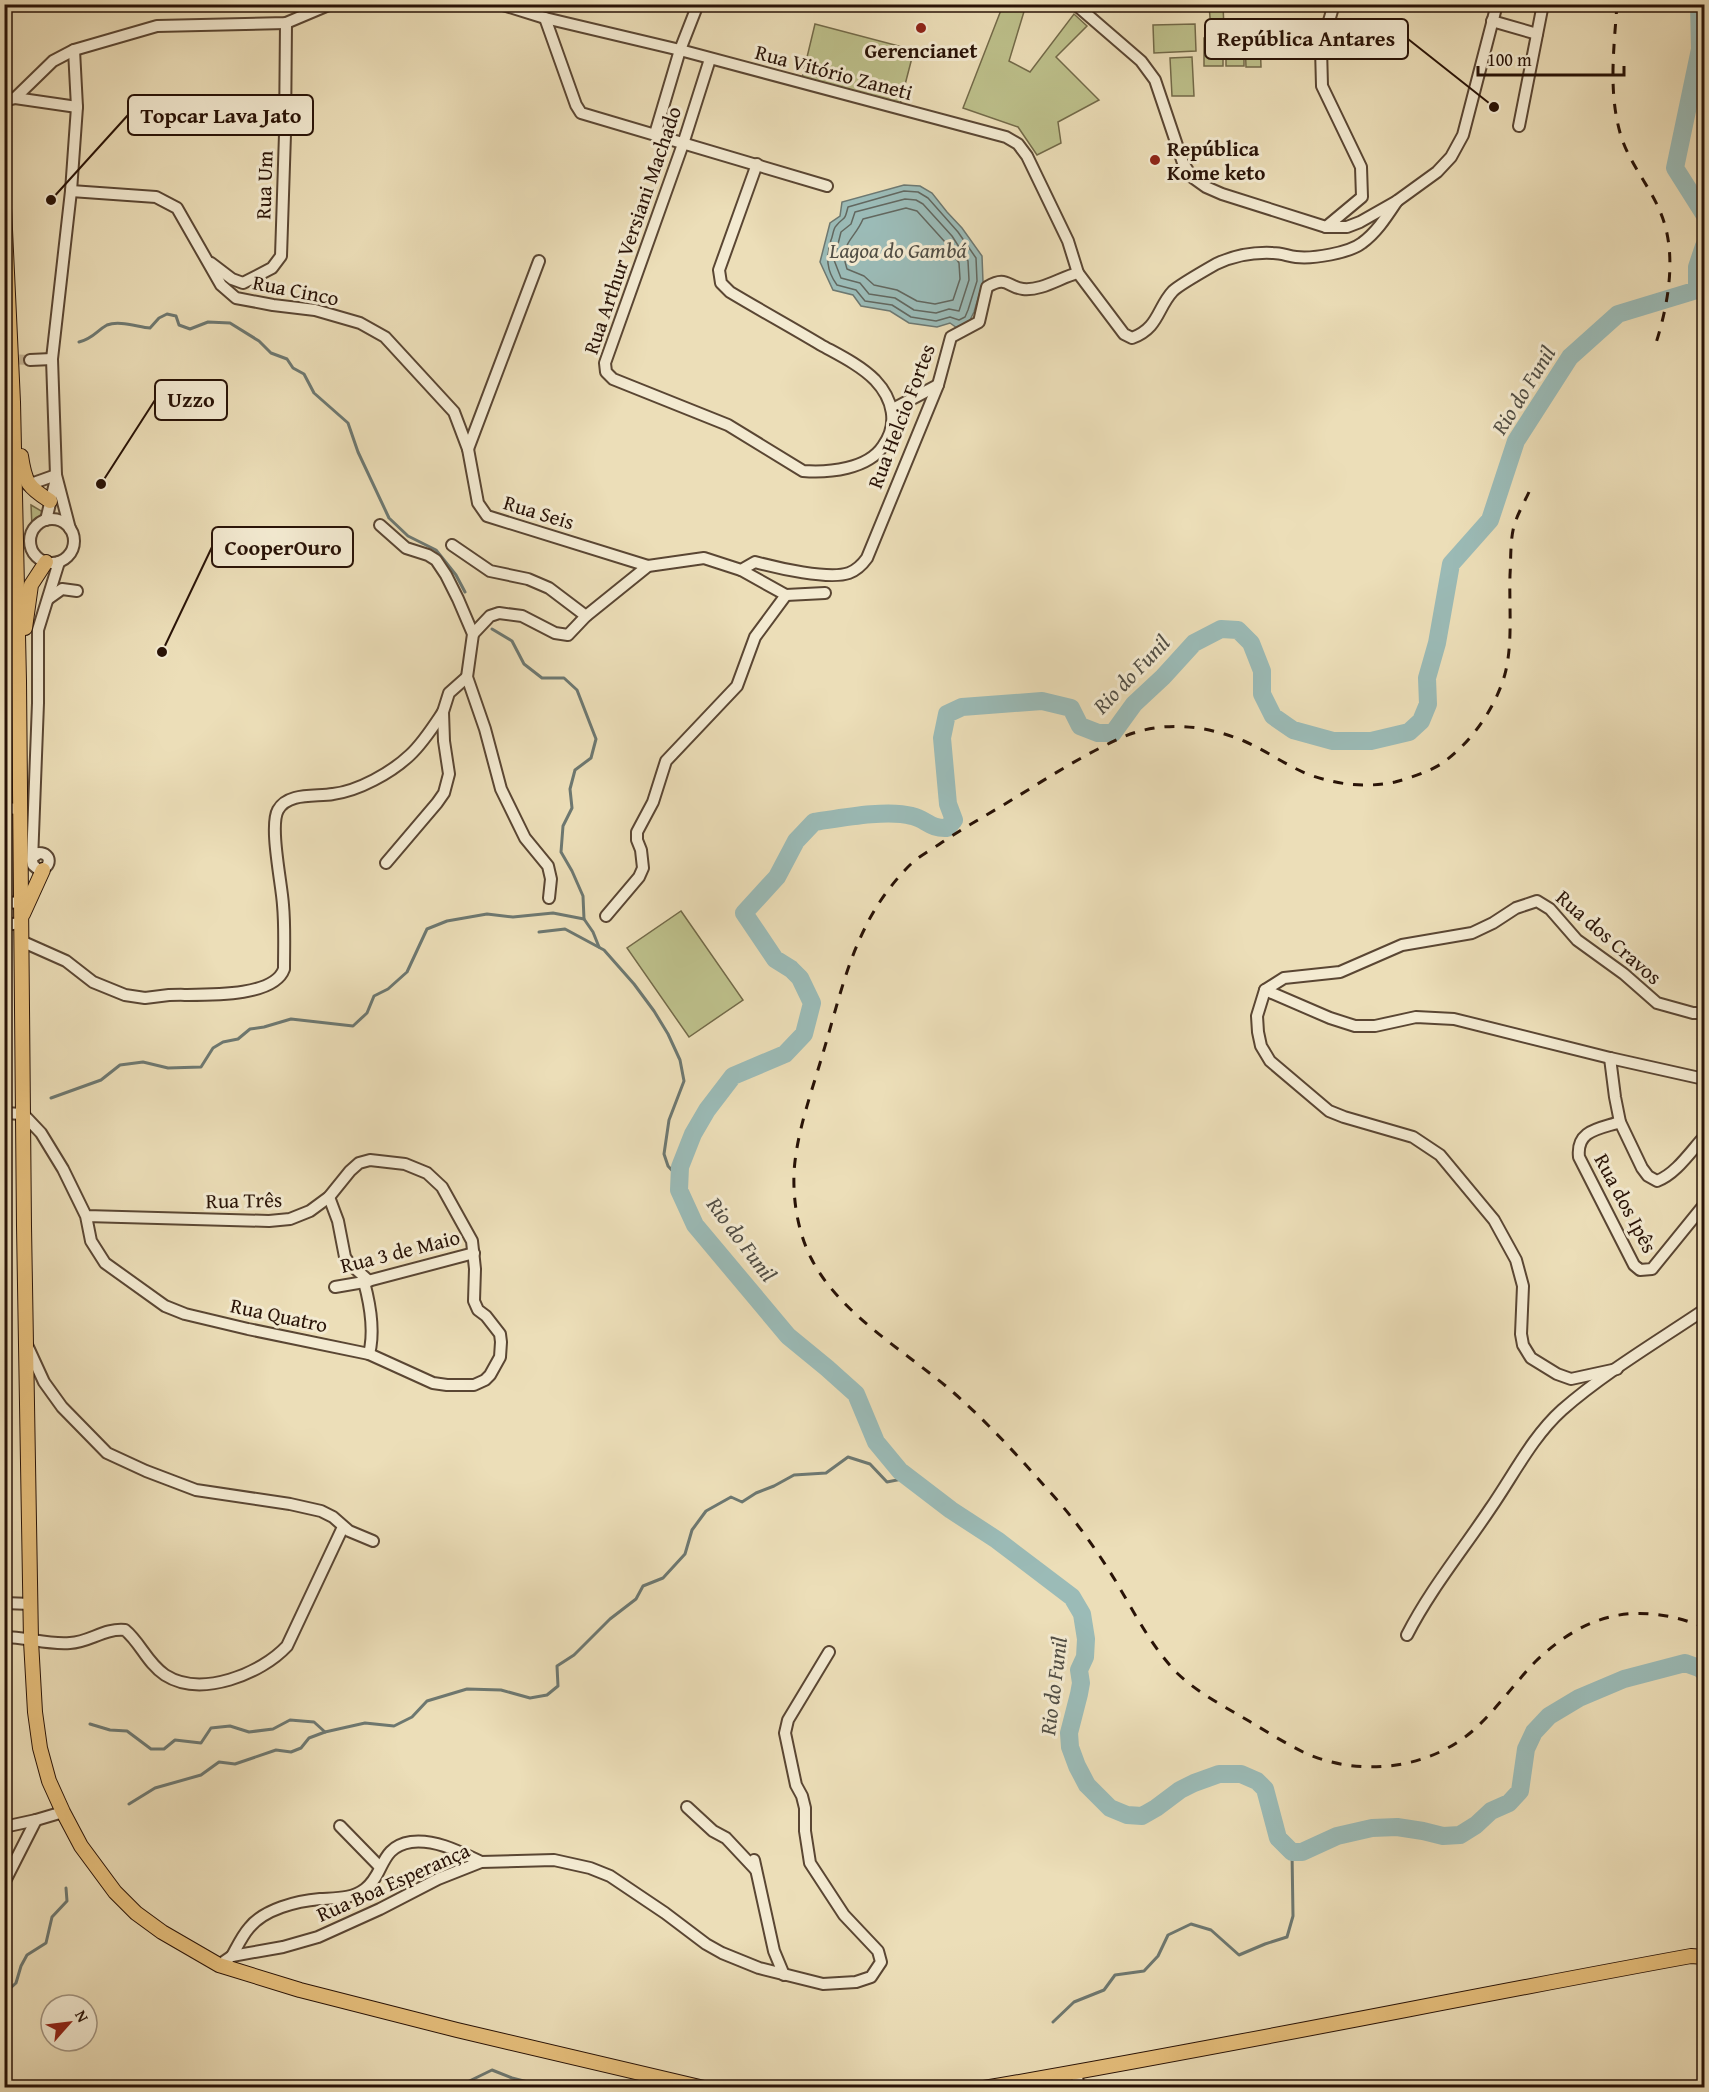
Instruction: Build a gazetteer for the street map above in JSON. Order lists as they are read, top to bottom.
{
  "streets": {
    "street": [
      "Rua Vitório Zaneti",
      "Rua Um",
      "Rua Arthur Versiani Machado",
      "Rua Cinco",
      "Rua Helcio Fortes",
      "Rua Seis",
      "Rua dos Cravos",
      "Rua Três",
      "Rua dos Ipês",
      "Rua 3 de Maio",
      "Rua Quatro",
      "Rua Boa Esperança"
    ]
  },
  "crossings": [
    ["Rua Vitório Zaneti", "Rua Arthur Versiani Machado"],
    ["Rua Vitório Zaneti", "Rua Helcio Fortes"],
    ["Rua Um", "Rua Cinco"],
    ["Rua Cinco", "Rua Seis"],
    ["Rua Helcio Fortes", "Rua Seis"],
    ["Rua Três", "Rua 3 de Maio"],
    ["Rua Três", "Rua Quatro"],
    ["Rua 3 de Maio", "Rua Quatro"]
  ],
  "water": ["Lagoa do Gambá", "Rio do Funil"],
  "places": [
    "Gerencianet",
    "República Antares",
    "República Kome keto",
    "Topcar Lava Jato",
    "Uzzo",
    "CooperOuro"
  ],
  "scale_bar": "100 m",
  "north": "top right"
}
